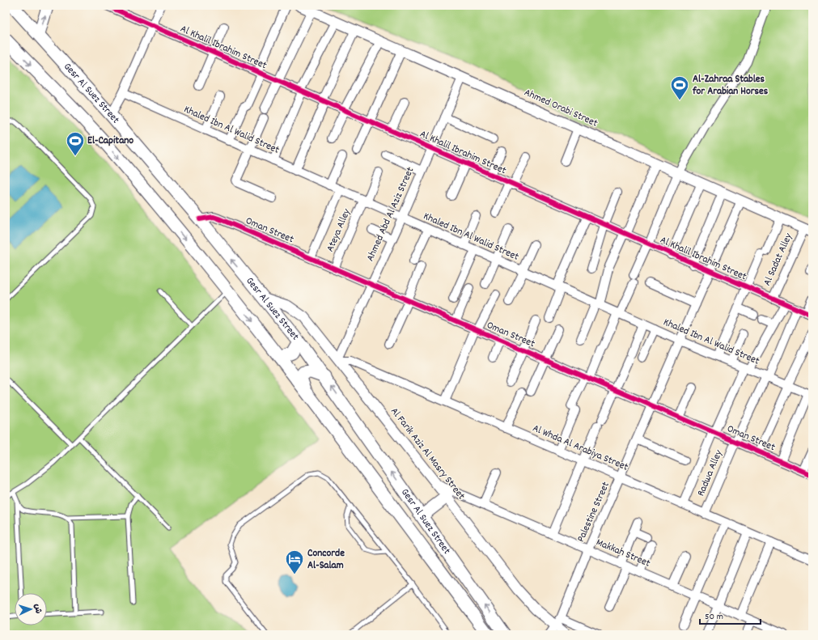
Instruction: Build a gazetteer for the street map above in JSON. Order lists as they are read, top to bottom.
{
  "streets": {
    "main road": ["Gesr Al Suez Street"],
    "street": [
      "Al Khalil Ibrahim Street",
      "Ahmed Orabi Street",
      "Khaled Ibn Al Walid Street",
      "Ahmed Abd Al Aziz Street",
      "Oman Street",
      "Ateya Alley",
      "Al Sadat Alley",
      "Al Whda Al Arabiya Street",
      "Al Farik Aziz Al Masry Street",
      "Radwa Alley",
      "Palestine Street",
      "Makkah Street"
    ]
  },
  "crossings": [
    ["Al Khalil Ibrahim Street", "Ahmed Abd Al Aziz Street"],
    ["Al Khalil Ibrahim Street", "Al Sadat Alley"],
    ["Al Khalil Ibrahim Street", "Radwa Alley"],
    ["Al Khalil Ibrahim Street", "Palestine Street"],
    ["Gesr Al Suez Street", "Oman Street"],
    ["Gesr Al Suez Street", "Al Farik Aziz Al Masry Street"],
    ["Ahmed Orabi Street", "Ahmed Abd Al Aziz Street"],
    ["Ahmed Orabi Street", "Al Sadat Alley"],
    ["Ahmed Orabi Street", "Palestine Street"],
    ["Khaled Ibn Al Walid Street", "Ahmed Abd Al Aziz Street"],
    ["Khaled Ibn Al Walid Street", "Ateya Alley"],
    ["Khaled Ibn Al Walid Street", "Radwa Alley"],
    ["Khaled Ibn Al Walid Street", "Palestine Street"],
    ["Ahmed Abd Al Aziz Street", "Oman Street"],
    ["Ahmed Abd Al Aziz Street", "Al Whda Al Arabiya Street"],
    ["Ahmed Abd Al Aziz Street", "Al Farik Aziz Al Masry Street"],
    ["Oman Street", "Ateya Alley"],
    ["Oman Street", "Radwa Alley"],
    ["Oman Street", "Palestine Street"],
    ["Al Whda Al Arabiya Street", "Al Farik Aziz Al Masry Street"],
    ["Al Whda Al Arabiya Street", "Radwa Alley"],
    ["Al Whda Al Arabiya Street", "Palestine Street"],
    ["Al Farik Aziz Al Masry Street", "Palestine Street"],
    ["Al Farik Aziz Al Masry Street", "Makkah Street"],
    ["Palestine Street", "Makkah Street"]
  ],
  "places": {
    "sports": ["Al-Zahraa Stables for Arabian Horses", "El-Capitano"],
    "hotel": ["Concorde Al-Salam"]
  },
  "scale_bar": "50 m",
  "north": "right"
}
